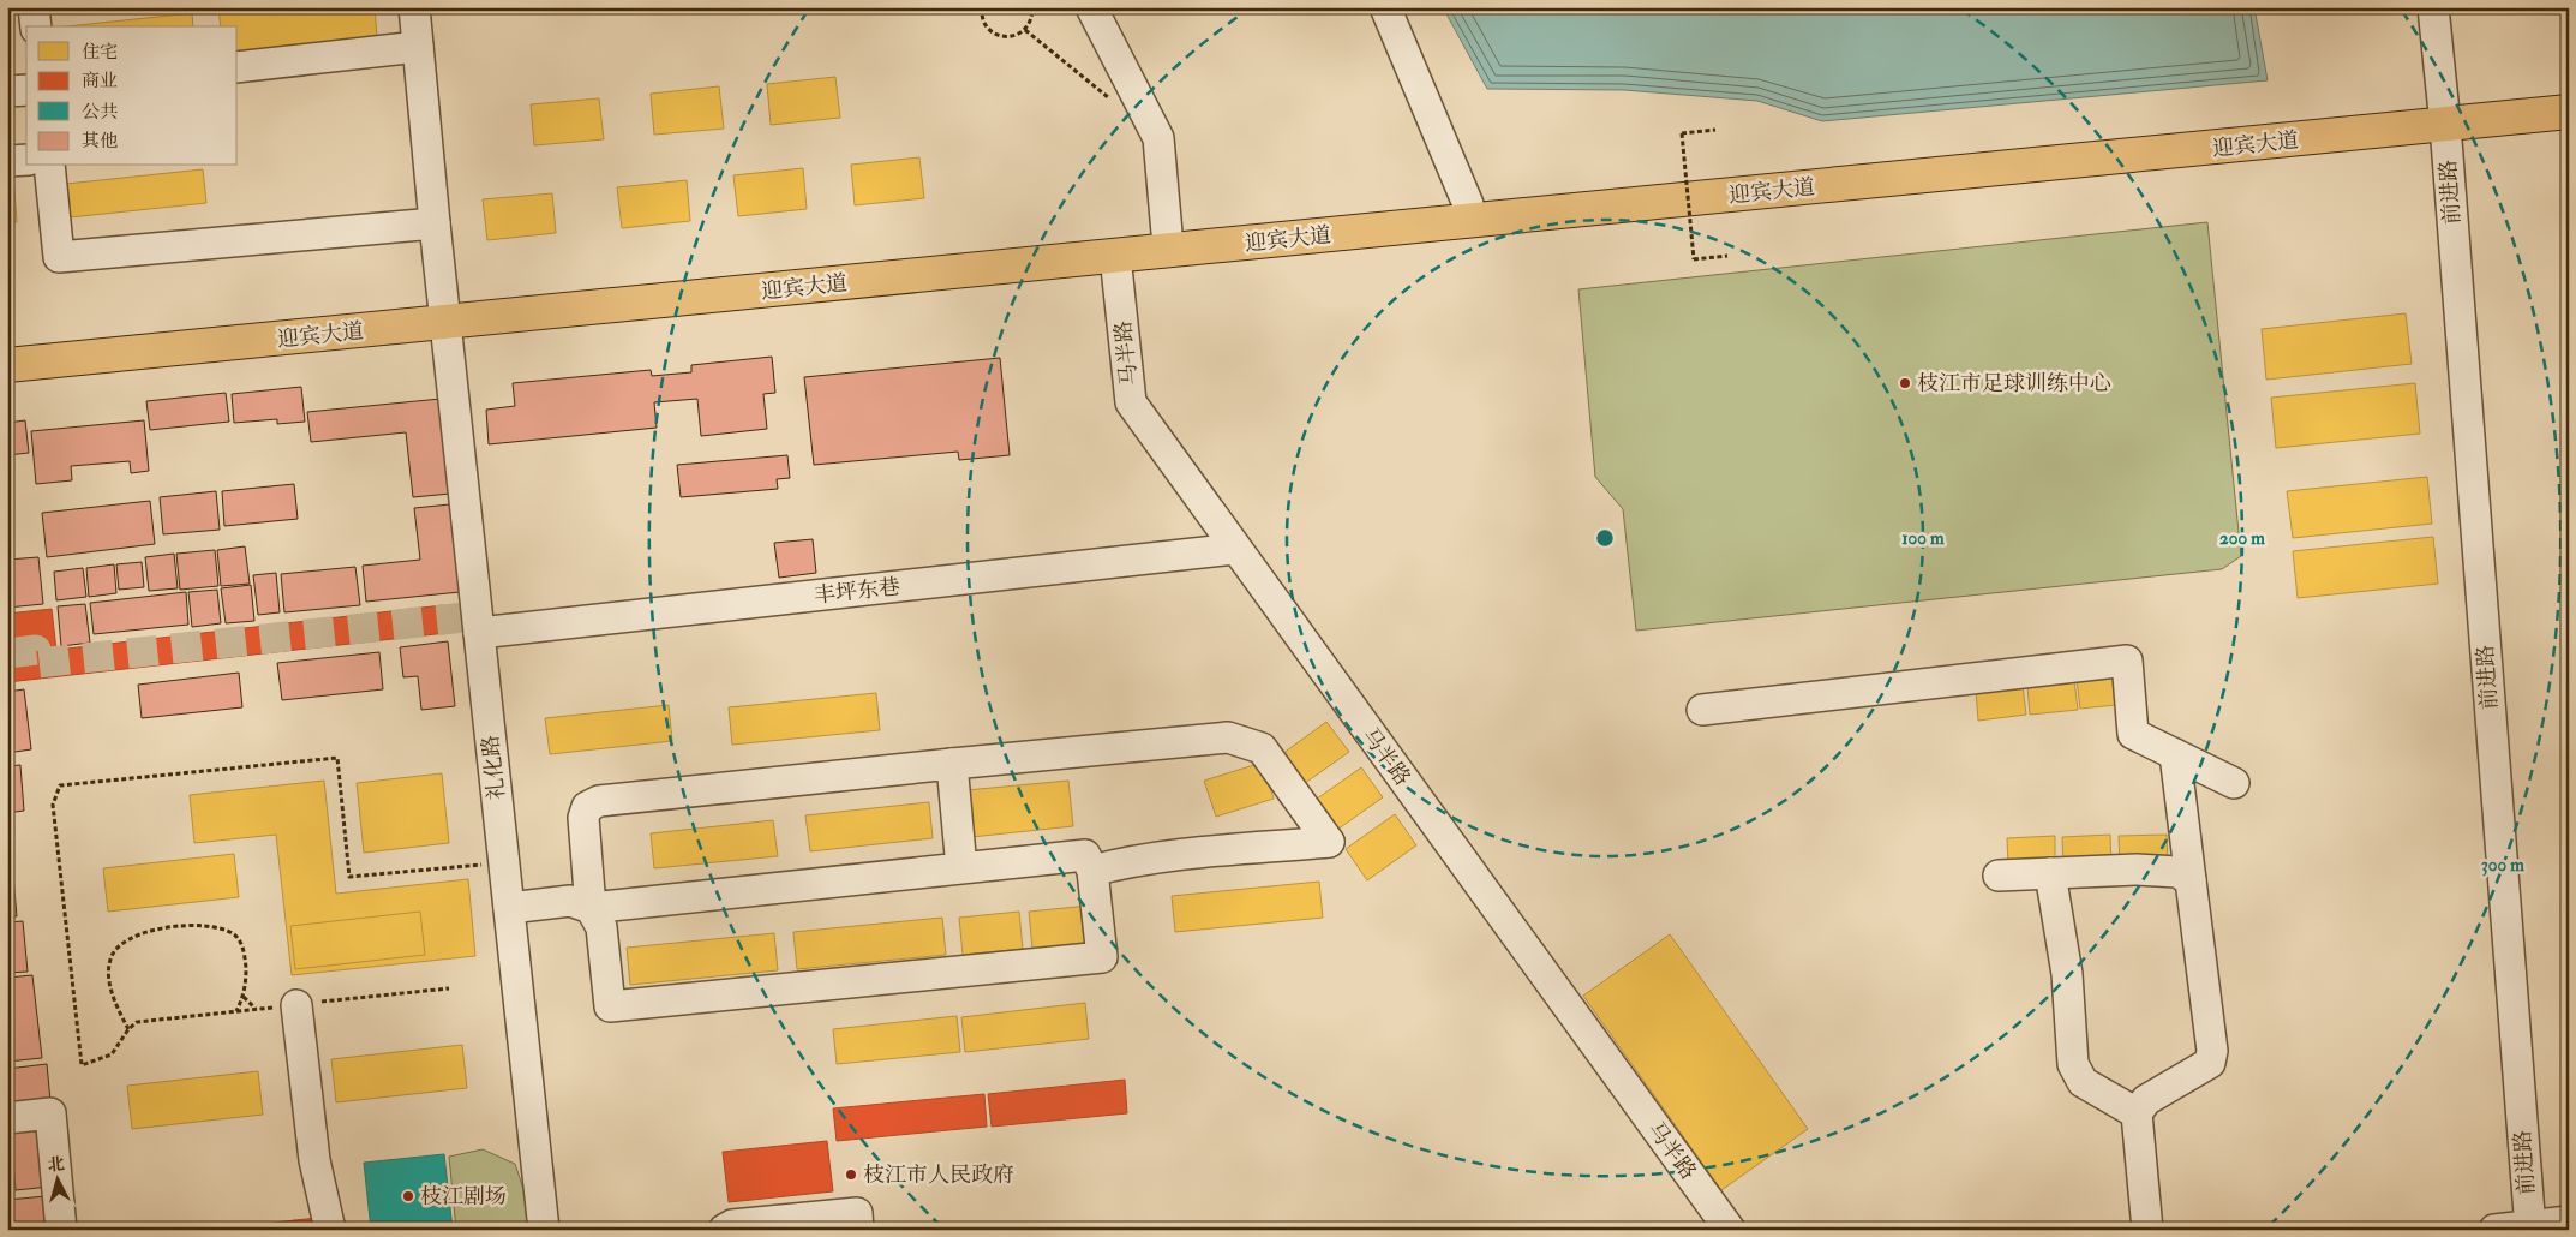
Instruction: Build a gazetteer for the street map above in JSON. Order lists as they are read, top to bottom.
{
  "streets": {
    "main road": ["迎宾大道"],
    "street": [
      "前进路",
      "马半路",
      "丰坪东巷",
      "礼化路"
    ]
  },
  "crossings": [
    ["迎宾大道", "前进路"],
    ["迎宾大道", "马半路"],
    ["迎宾大道", "礼化路"],
    ["马半路", "丰坪东巷"],
    ["丰坪东巷", "礼化路"]
  ],
  "places": ["枝江市足球训练中心", "枝江市人民政府", "枝江剧场"],
  "legend": [
    "住宅",
    "商业",
    "公共",
    "其他"
  ],
  "north": "top",
  "rings": ["100 m", "200 m", "300 m"]
}
